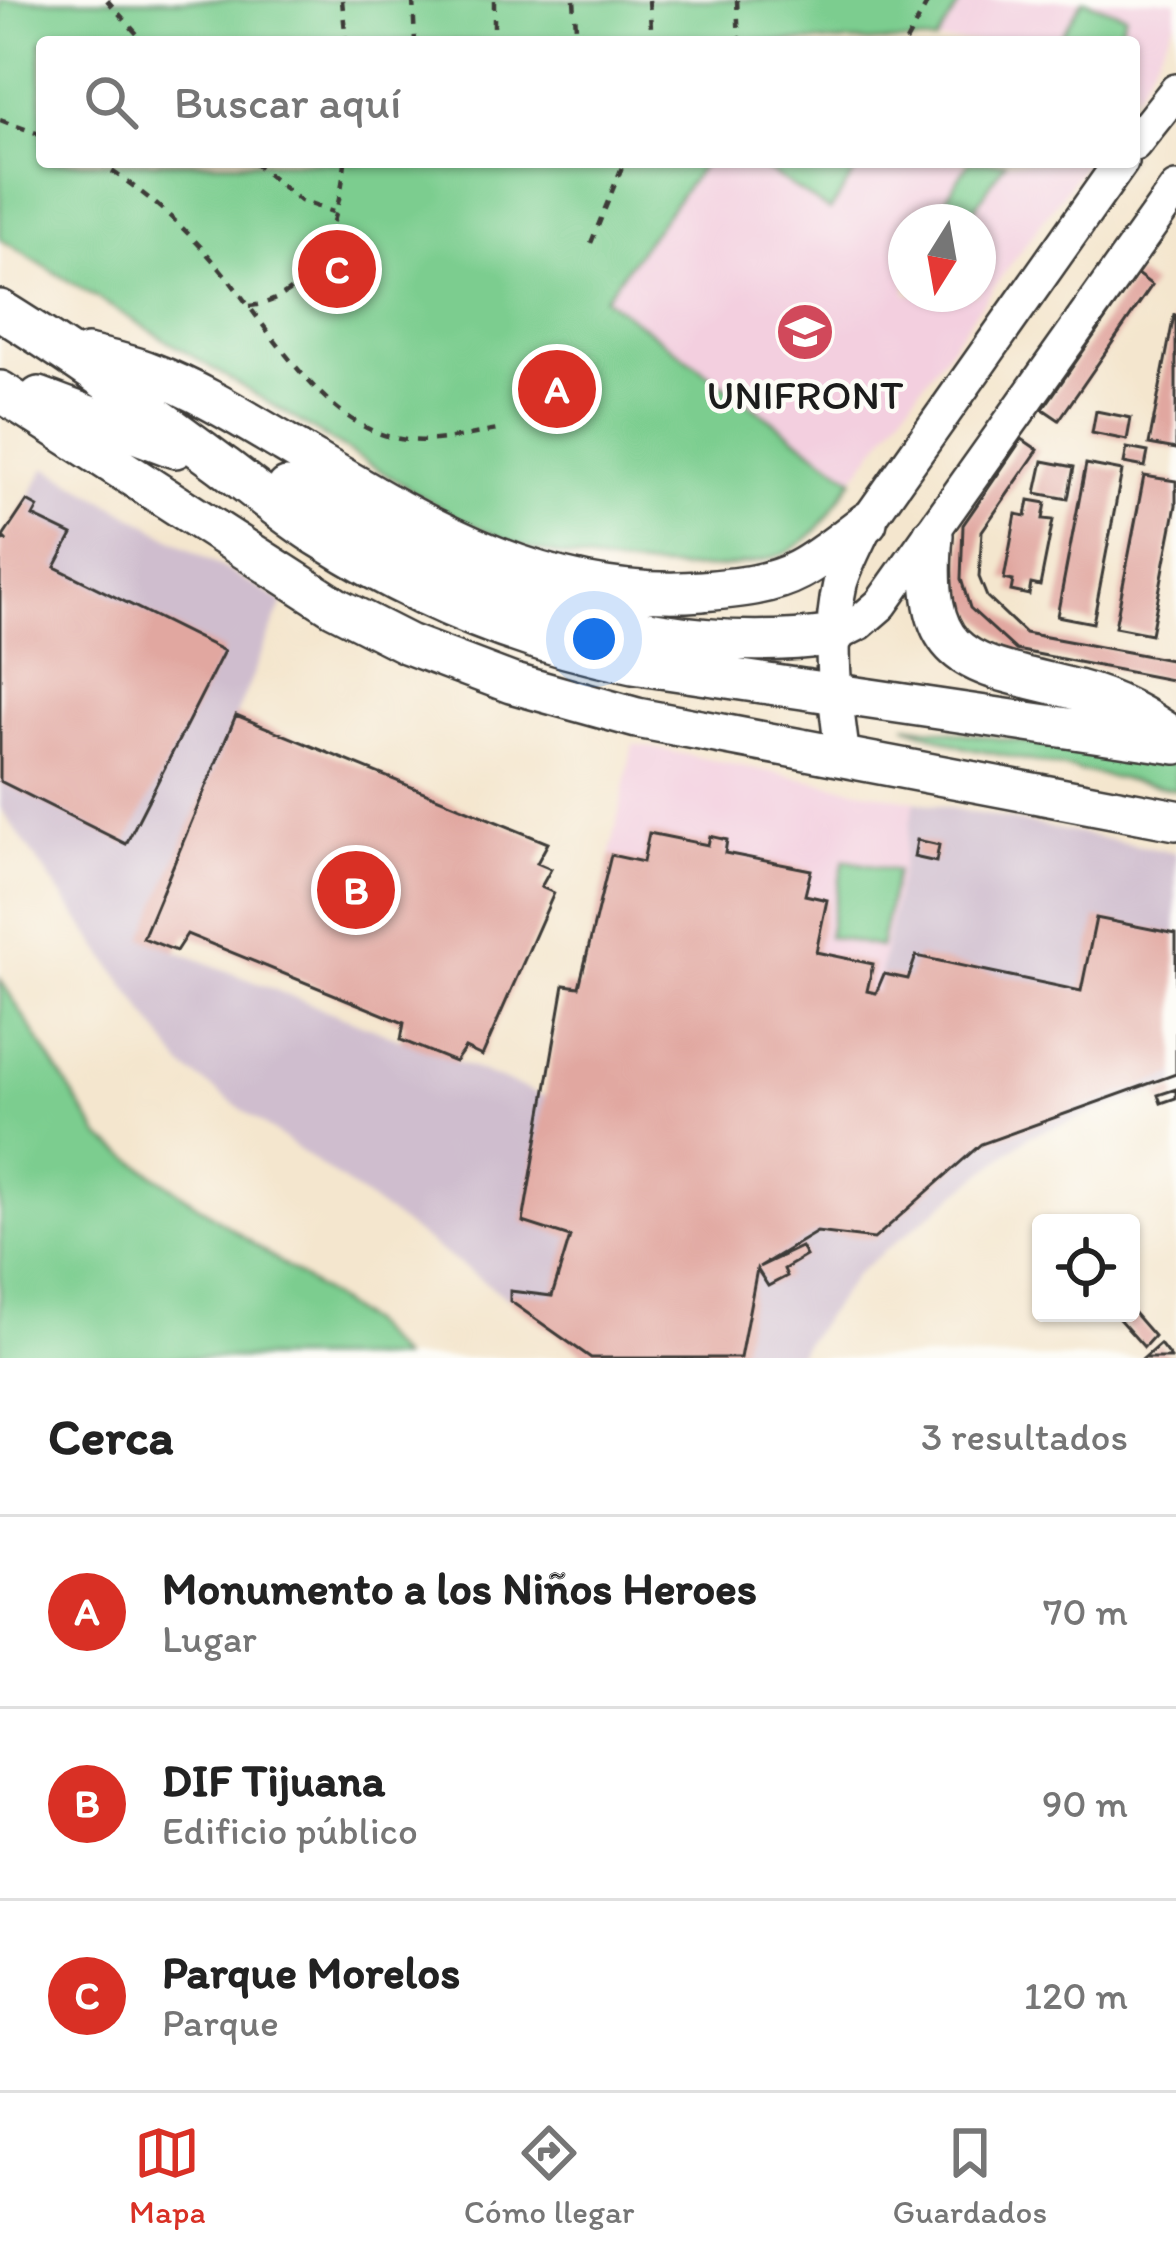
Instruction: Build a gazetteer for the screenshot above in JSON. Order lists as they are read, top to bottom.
{
  "places": {
    "school or university": ["UNIFRONT"]
  },
  "north": "bottom",
  "page": {
    "search": "Buscar aquí",
    "pins": ["C", "A", "B"],
    "heading": ["Cerca", "3 resultados"],
    "list": [
      {
        "mark": "A",
        "name": "Monumento a los Niños Heroes",
        "note": "Lugar",
        "value": "70 m"
      },
      {
        "mark": "B",
        "name": "DIF Tijuana",
        "note": "Edificio público",
        "value": "90 m"
      },
      {
        "mark": "C",
        "name": "Parque Morelos",
        "note": "Parque",
        "value": "120 m"
      }
    ],
    "nav": ["Mapa", "Cómo llegar", "Guardados"]
  }
}
